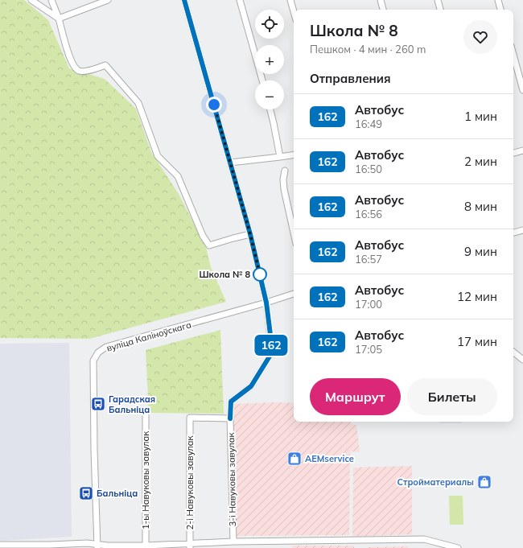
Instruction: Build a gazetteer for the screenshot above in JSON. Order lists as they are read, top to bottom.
{
  "streets": {
    "street": [
      "вуліца Каліноўскага",
      "3-і Навуковы завулак",
      "1-ы Навуковы завулак",
      "2-і Навуковы завулак"
    ]
  },
  "crossings": [
    ["вуліца Каліноўскага", "3-і Навуковы завулак"],
    ["3-і Навуковы завулак", "2-і Навуковы завулак"]
  ],
  "places": {
    "other": ["Школа № 8"],
    "bus stop": ["Гарадская Бальніца", "Бальніца"],
    "shop": ["AEMservice", "Стройматериалы"]
  },
  "lines": ["bus line 162"],
  "page": {
    "on_map": "162",
    "map_buttons": ["+", "−"],
    "heading": [
      ["Школа № 8", "Пешком · 4 мин · 260 m"],
      "Отправления"
    ],
    "list": [
      {
        "mark": "162",
        "name": "Автобус",
        "note": "16:49",
        "value": "1 мин"
      },
      {
        "mark": "162",
        "name": "Автобус",
        "note": "16:50",
        "value": "2 мин"
      },
      {
        "mark": "162",
        "name": "Автобус",
        "note": "16:56",
        "value": "8 мин"
      },
      {
        "mark": "162",
        "name": "Автобус",
        "note": "16:57",
        "value": "9 мин"
      },
      {
        "mark": "162",
        "name": "Автобус",
        "note": "17:00",
        "value": "12 мин"
      },
      {
        "mark": "162",
        "name": "Автобус",
        "note": "17:05",
        "value": "17 мин"
      }
    ],
    "buttons": ["Маршрут", "Билеты"]
  }
}
